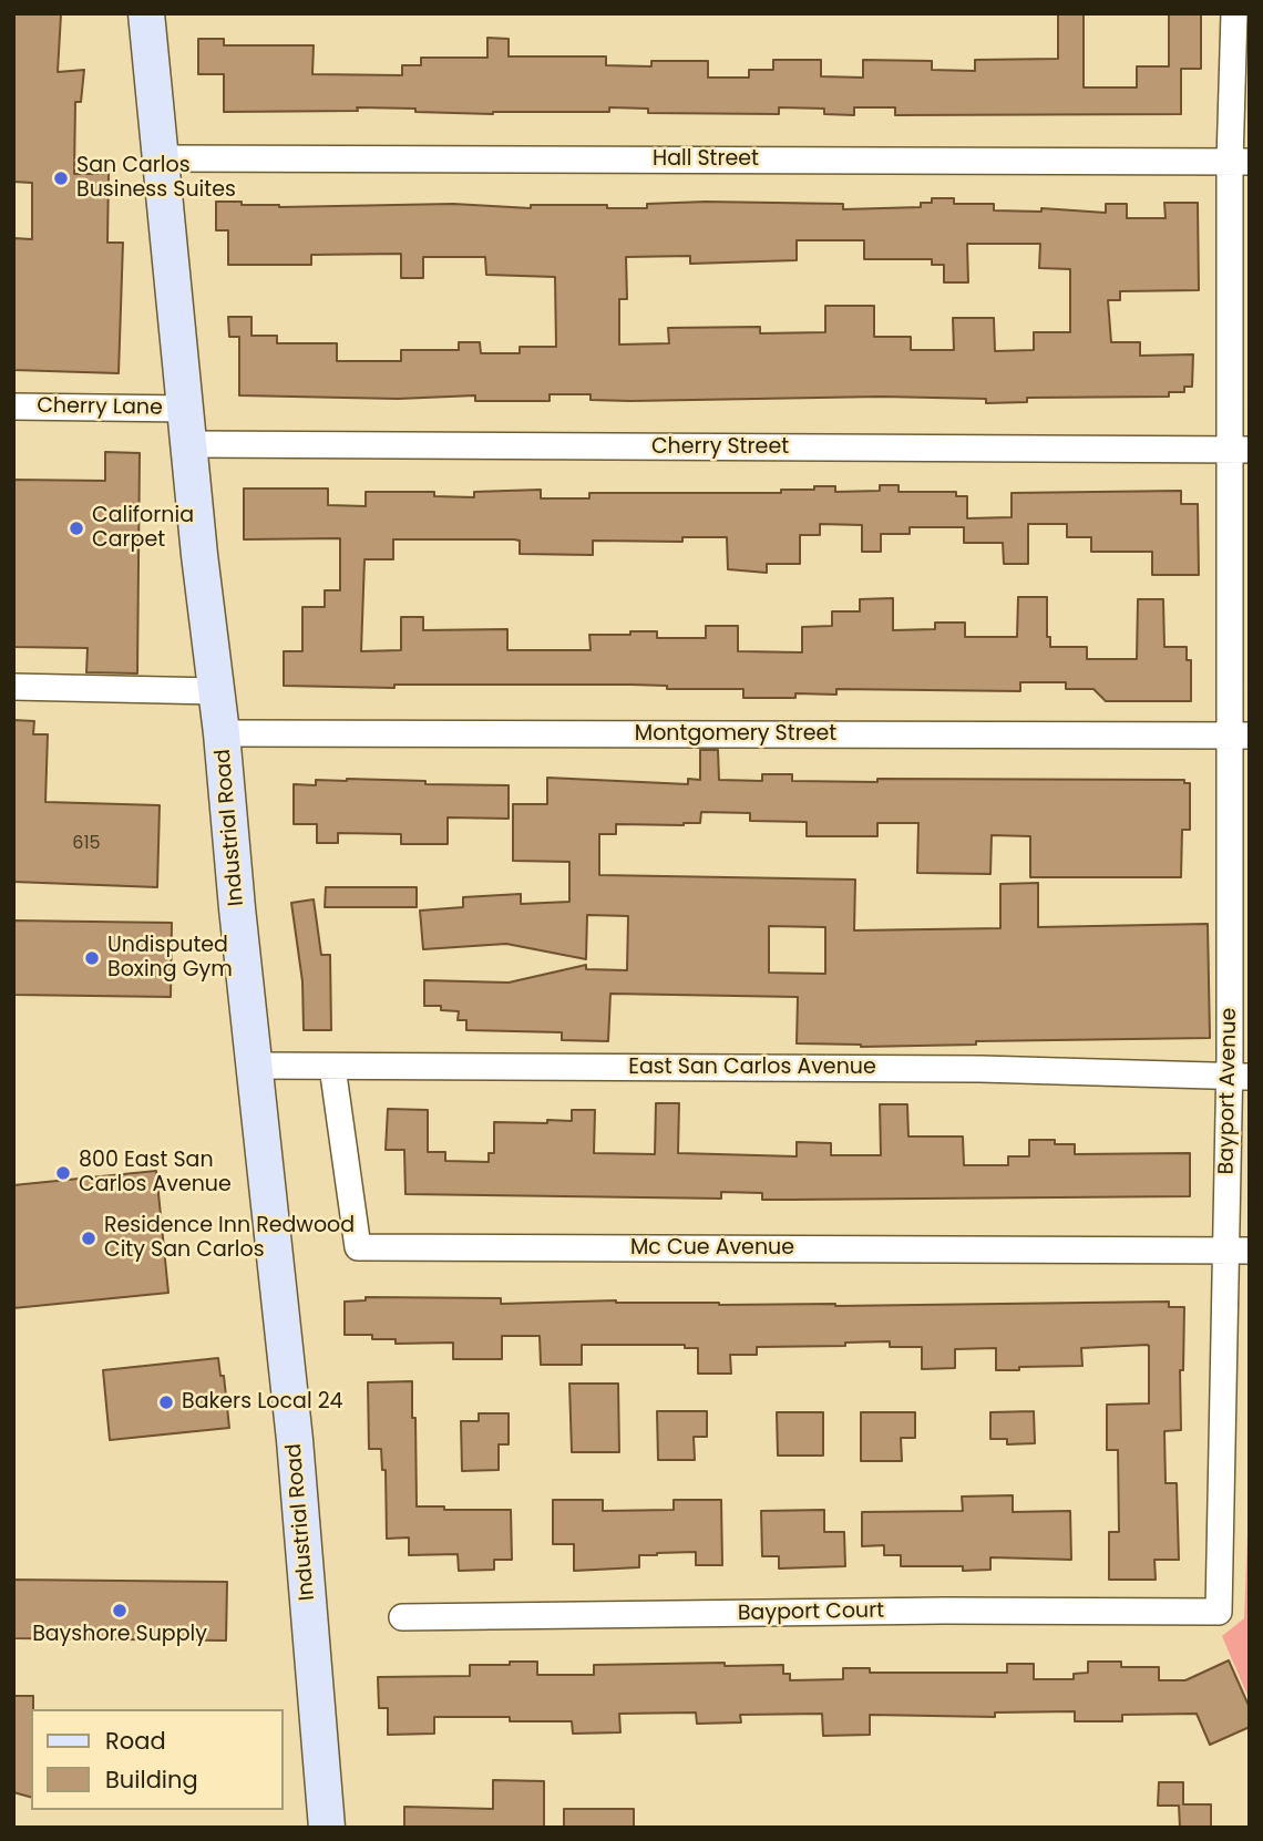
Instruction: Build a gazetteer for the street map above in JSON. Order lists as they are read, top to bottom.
{
  "streets": {
    "main road": ["Industrial Road"],
    "street": [
      "Hall Street",
      "Cherry Lane",
      "Cherry Street",
      "Montgomery Street",
      "East San Carlos Avenue",
      "Bayport Avenue",
      "Mc Cue Avenue",
      "Bayport Court"
    ]
  },
  "crossings": [
    ["Hall Street", "Industrial Road"],
    ["Hall Street", "Bayport Avenue"],
    ["Cherry Lane", "Industrial Road"],
    ["Cherry Street", "Industrial Road"],
    ["Cherry Street", "Bayport Avenue"],
    ["Montgomery Street", "Industrial Road"],
    ["Montgomery Street", "Bayport Avenue"],
    ["Industrial Road", "East San Carlos Avenue"],
    ["East San Carlos Avenue", "Bayport Avenue"],
    ["East San Carlos Avenue", "Mc Cue Avenue"],
    ["Bayport Avenue", "Mc Cue Avenue"],
    ["Bayport Avenue", "Bayport Court"]
  ],
  "places": [
    "San Carlos Business Suites",
    "California Carpet",
    "Undisputed Boxing Gym",
    "800 East San Carlos Avenue",
    "Residence Inn Redwood City San Carlos",
    "Bakers Local 24",
    "Bayshore Supply"
  ],
  "house_numbers": ["615"],
  "legend": ["Road", "Building"]
}
